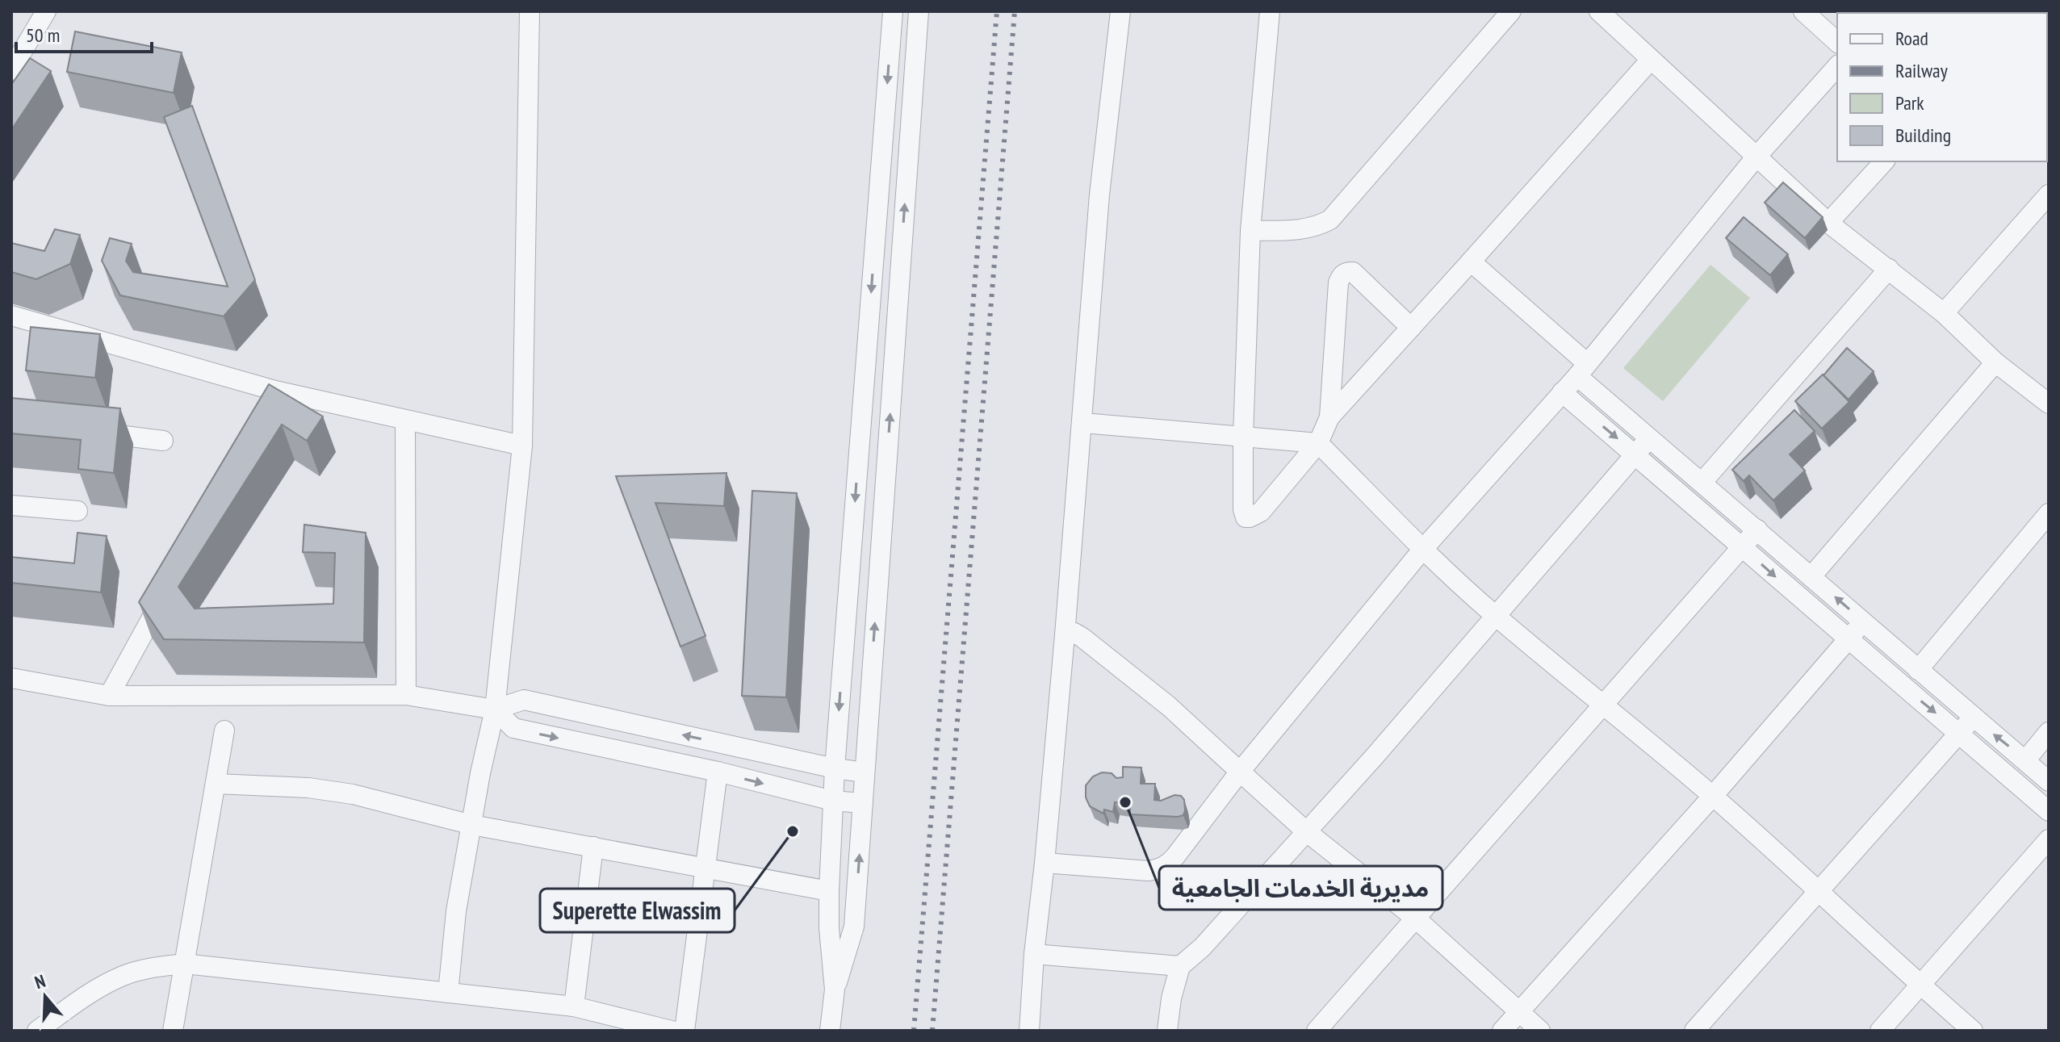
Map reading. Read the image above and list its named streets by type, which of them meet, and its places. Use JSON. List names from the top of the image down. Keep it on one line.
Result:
{"places":["مديرية الخدمات الجامعية","Superette Elwassim"],"legend":["Road","Railway","Park","Building"],"scale_bar":"50 m","north":"top"}
